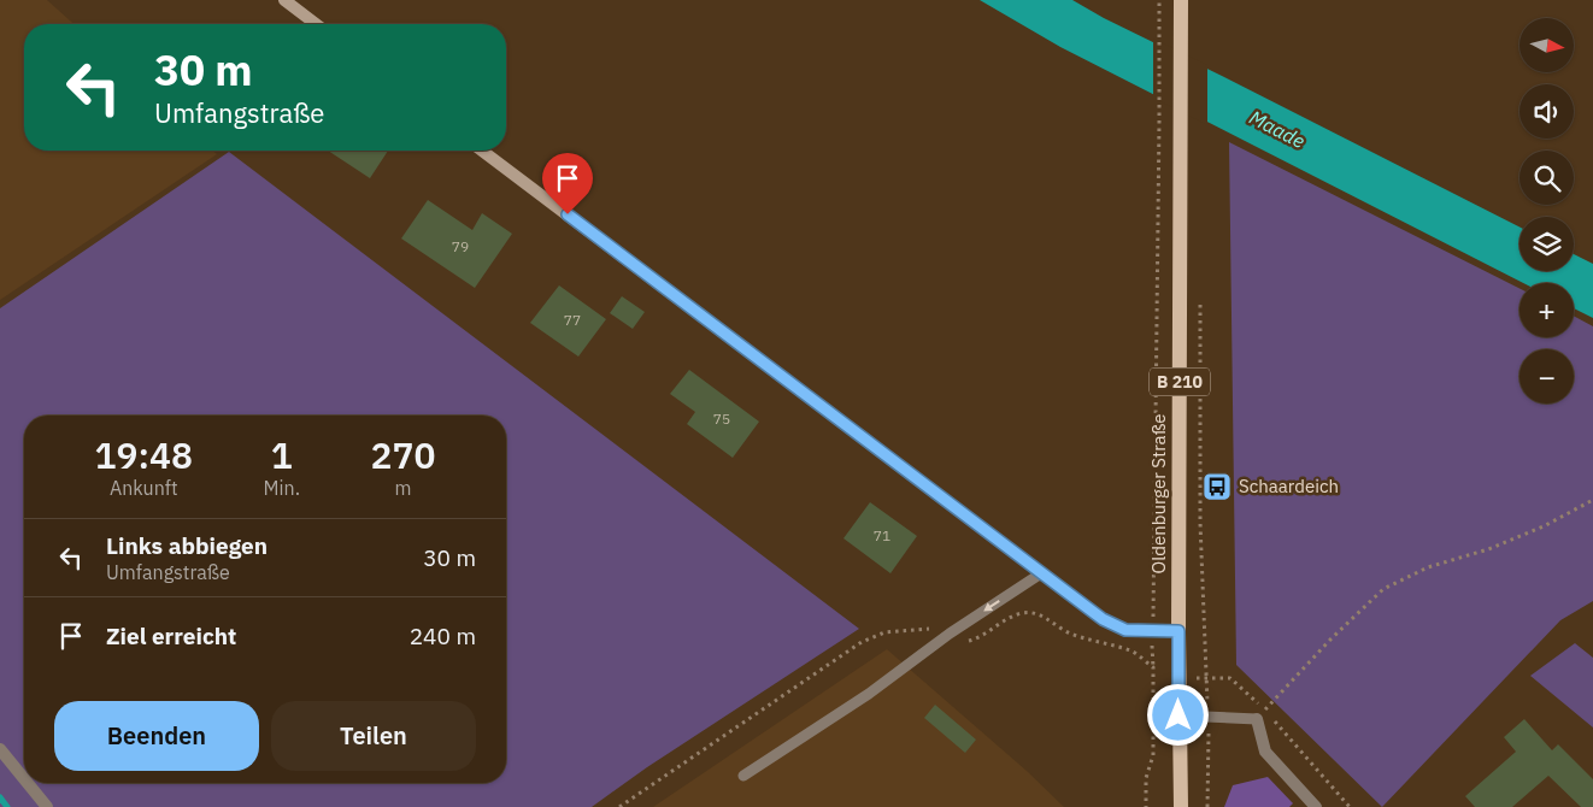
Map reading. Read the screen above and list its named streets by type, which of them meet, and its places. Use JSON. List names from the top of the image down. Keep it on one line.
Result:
{"streets":{"main road":["B 210","Oldenburger Straße"]},"water":["Maade"],"places":{"bus stop":["Schaardeich"]},"house_numbers":["79","77","75","71"],"north":"right","page":{"map_buttons":["+","−"],"turn":["30 m","Umfangstraße"],"eta":["19:48","Ankunft","1","Min.","270","m"],"list":[{"name":"Links abbiegen","note":"Umfangstraße","value":"30 m"},{"name":"Ziel erreicht","value":"240 m"}],"buttons":["Beenden","Teilen"]}}
